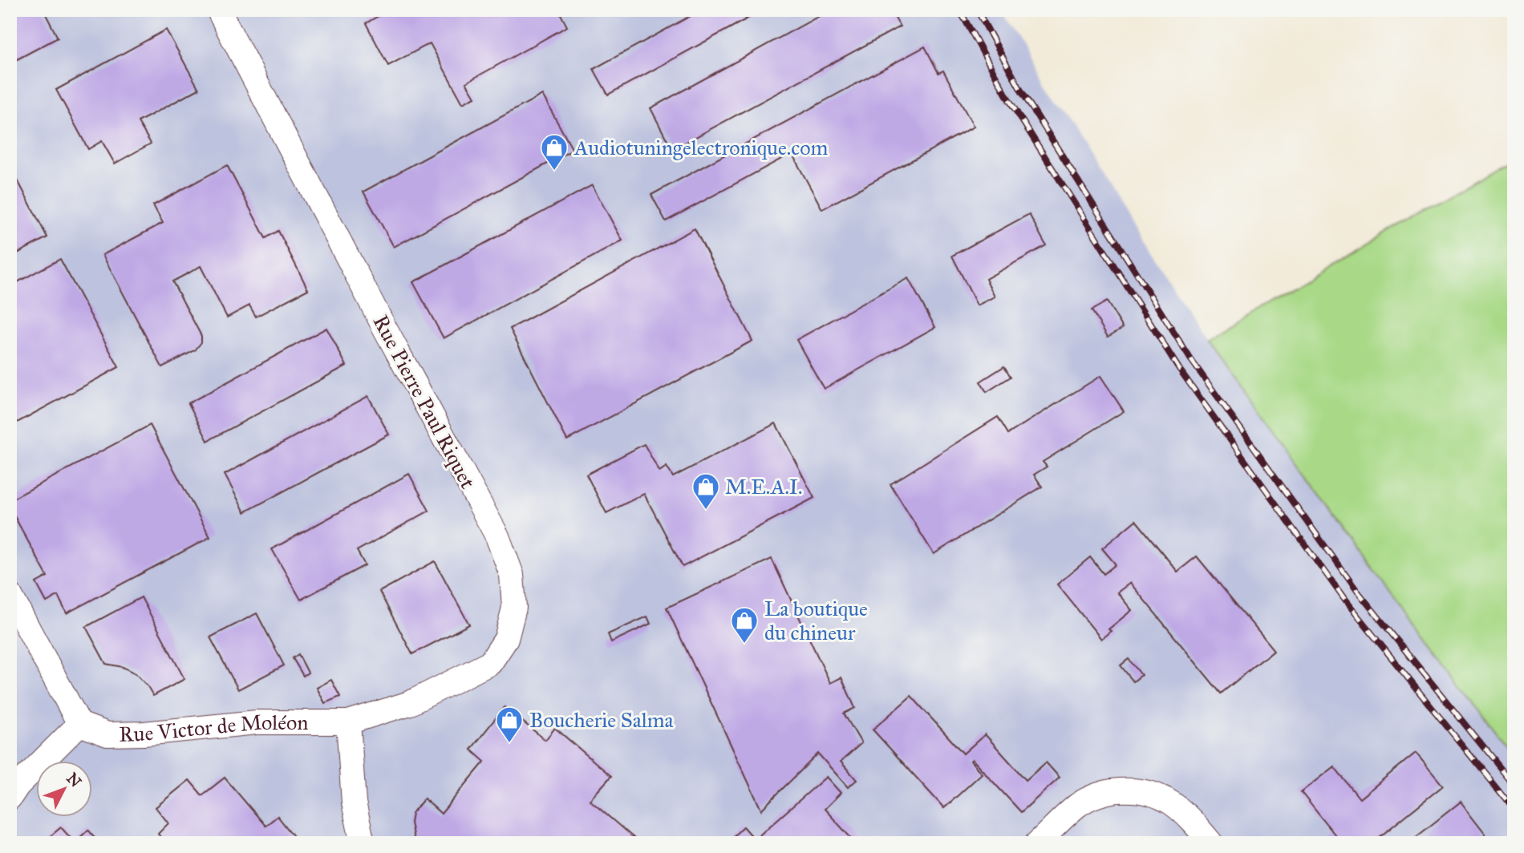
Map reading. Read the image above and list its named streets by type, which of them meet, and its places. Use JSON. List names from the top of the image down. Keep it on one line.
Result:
{"streets":{"street":["Rue Pierre Paul Riquet","Rue Victor de Moléon"]},"crossings":[["Rue Pierre Paul Riquet","Rue Victor de Moléon"]],"places":{"shop":["Audiotuningelectronique.com","M.E.A.I.","La boutique du chineur","Boucherie Salma"]},"north":"top right"}
